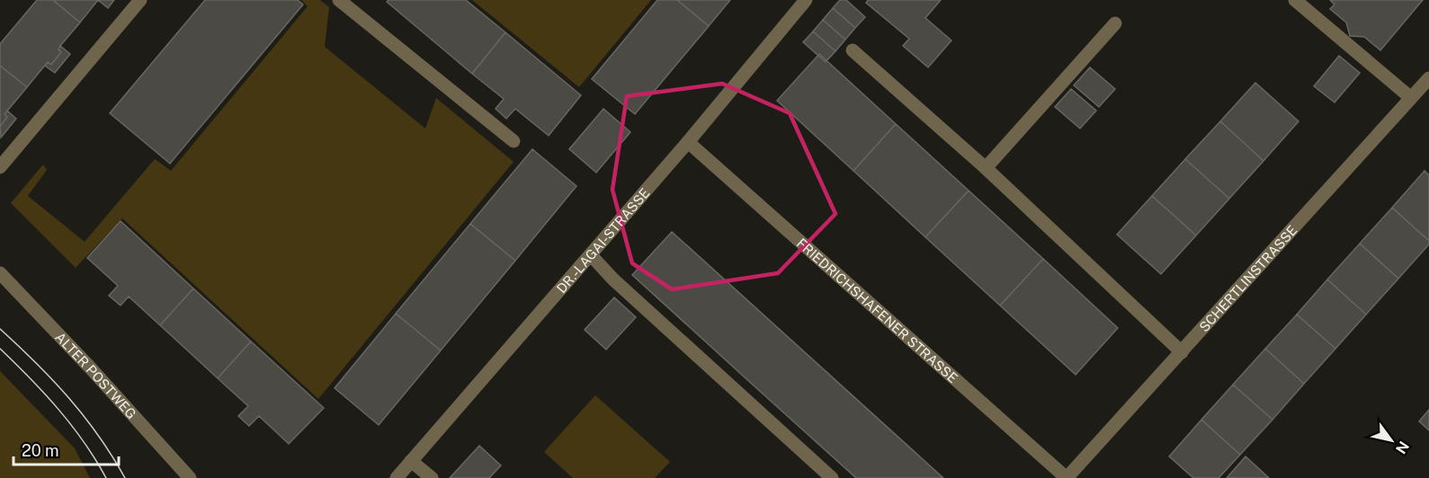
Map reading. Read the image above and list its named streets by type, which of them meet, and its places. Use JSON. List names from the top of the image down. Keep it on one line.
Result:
{"streets":{"street":["DR.-LAGAI-STRASSE","SCHERTLINSTRASSE","FRIEDRICHSHAFENER STRASSE","ALTER POSTWEG"]},"crossings":[["DR.-LAGAI-STRASSE","FRIEDRICHSHAFENER STRASSE"],["SCHERTLINSTRASSE","FRIEDRICHSHAFENER STRASSE"]],"scale_bar":"20 m","north":"bottom right"}
